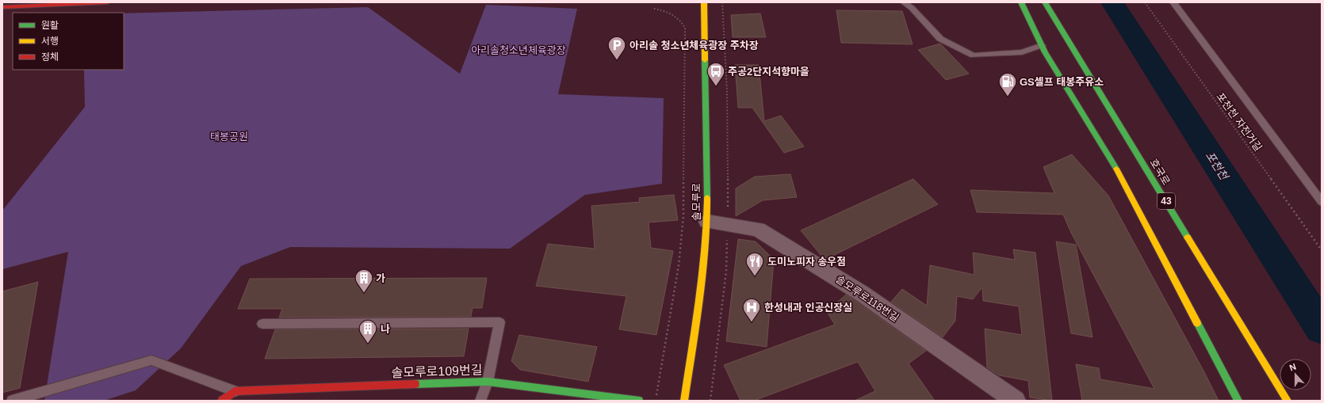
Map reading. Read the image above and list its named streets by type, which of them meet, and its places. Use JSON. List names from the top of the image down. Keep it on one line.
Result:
{"streets":{"main road":["호국로","43","솔모루로","솔모루로109번길"],"street":["솔모루로118번길"],"path":["포천천 자전거길"]},"crossings":[["솔모루로","솔모루로118번길"]],"water":["포천천"],"parks":["아리솔청소년체육광장","태봉공원"],"places":{"parking":["아리솔 청소년체육광장 주차장"],"bus stop":["주공2단지석향마을"],"fuel station":["GS셀프 태봉주유소"],"restaurant":["도미노피자 송우점"],"building":["가","나"],"hospital":["한성내과 인공신장실"]},"legend":["원활","서행","정체"],"north":"top"}
